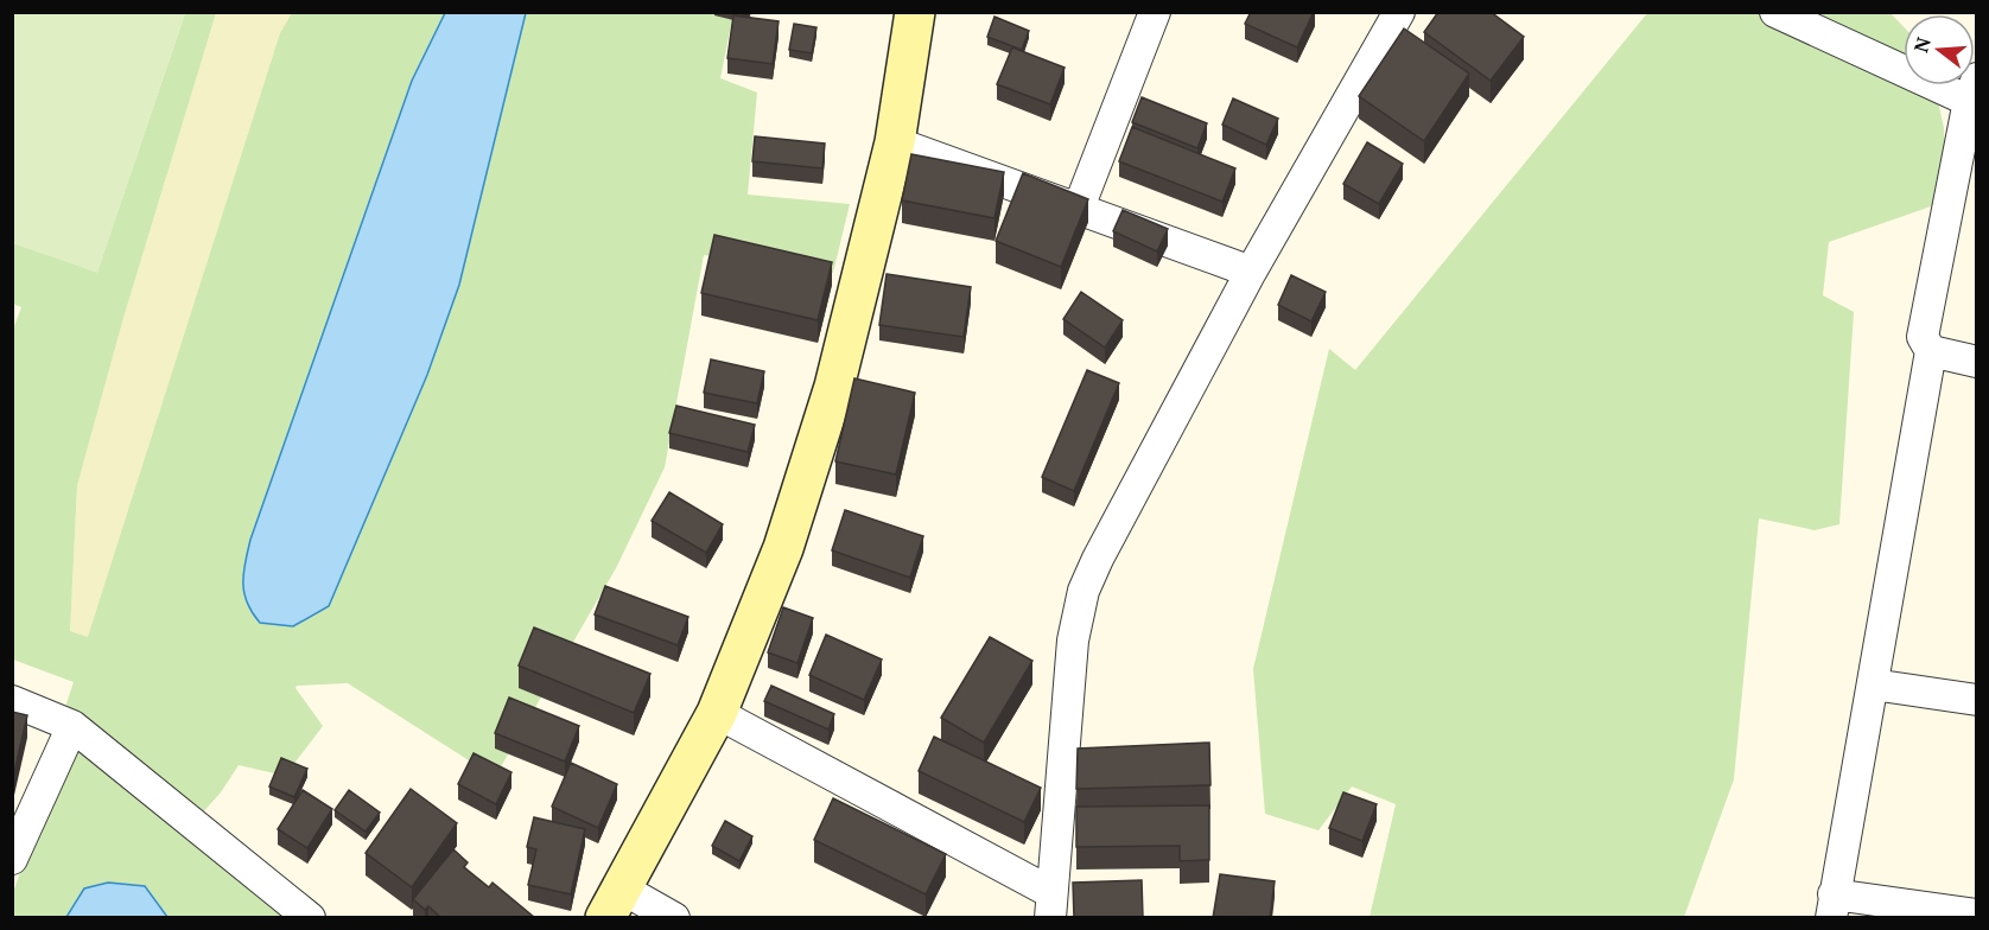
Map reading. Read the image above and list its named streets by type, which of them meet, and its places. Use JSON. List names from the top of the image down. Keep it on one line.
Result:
{"north":"left"}
